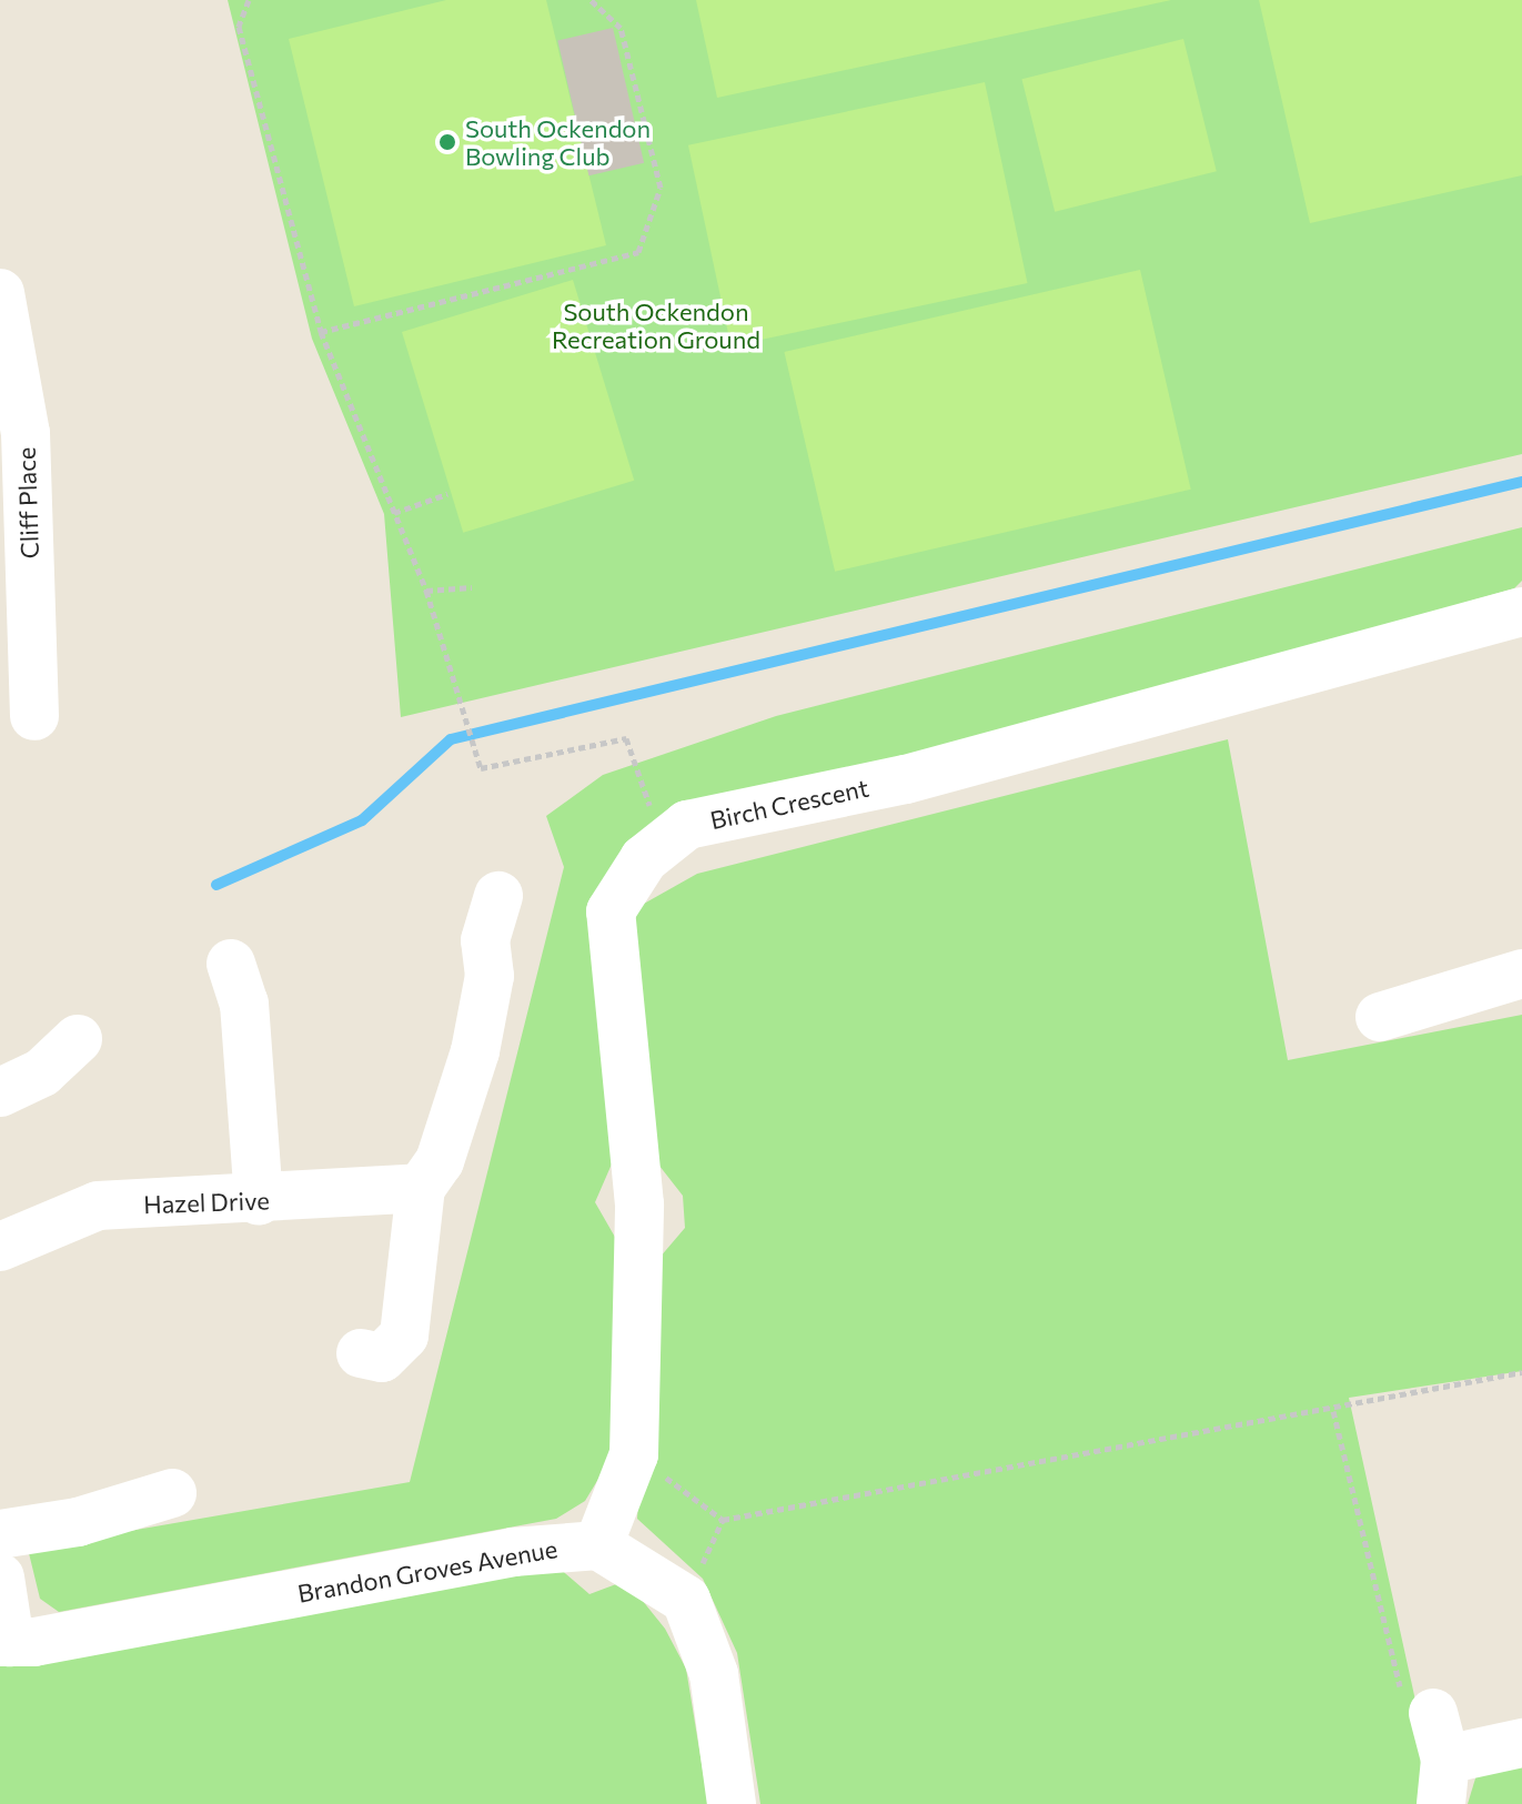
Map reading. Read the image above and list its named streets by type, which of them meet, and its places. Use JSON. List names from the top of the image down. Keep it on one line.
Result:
{"streets":{"street":["Cliff Place","Birch Crescent","Hazel Drive","Brandon Groves Avenue"]},"crossings":[["Birch Crescent","Brandon Groves Avenue"]],"parks":["South Ockendon Recreation Ground"],"places":["South Ockendon Bowling Club"]}
